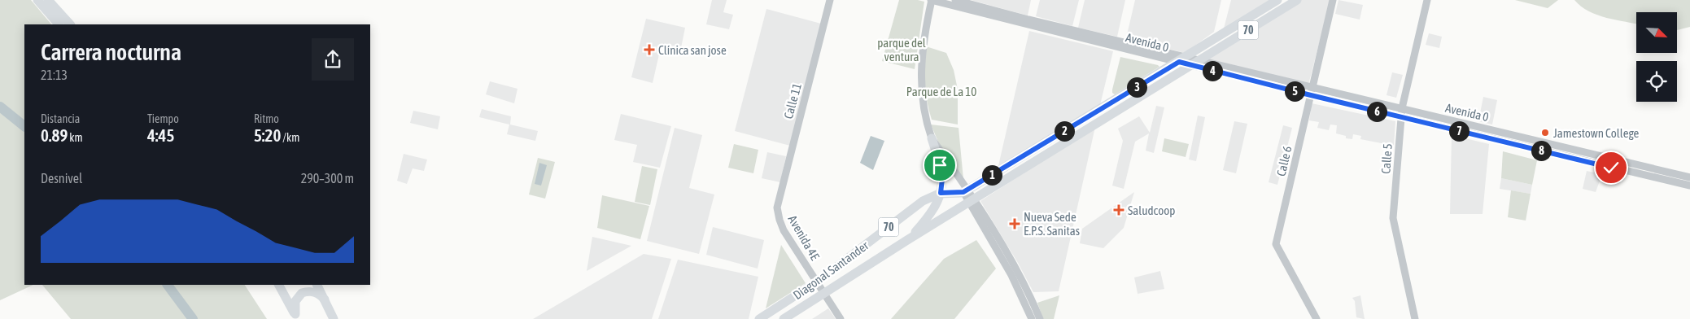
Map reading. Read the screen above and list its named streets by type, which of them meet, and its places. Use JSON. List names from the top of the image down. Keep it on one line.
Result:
{"streets":{"main road":["70","Diagonal Santander"],"street":["Avenida 0","Calle 11","Calle 5","Calle 6","Avenida 4E"]},"crossings":[["Avenida 0","Calle 5"],["Avenida 0","Calle 6"],["Avenida 0","Diagonal Santander"],["Calle 11","Avenida 4E"],["Avenida 4E","Diagonal Santander"]],"parks":["parque del ventura","Parque de La 10"],"places":{"health":["Clínica san jose","Saludcoop","Nueva Sede E.P.S. Sanitas"],"other":["Jamestown College"]},"north":"bottom right","page":{"heading":["Carrera nocturna","21:13"],"pins":["4","3","5","6","2","7","8","1"],"stats":[["Distancia","0.89 km"],["Tiempo","4:45"],["Ritmo","5:20 /km"]],"chart":["Desnivel","290–300 m"]}}
